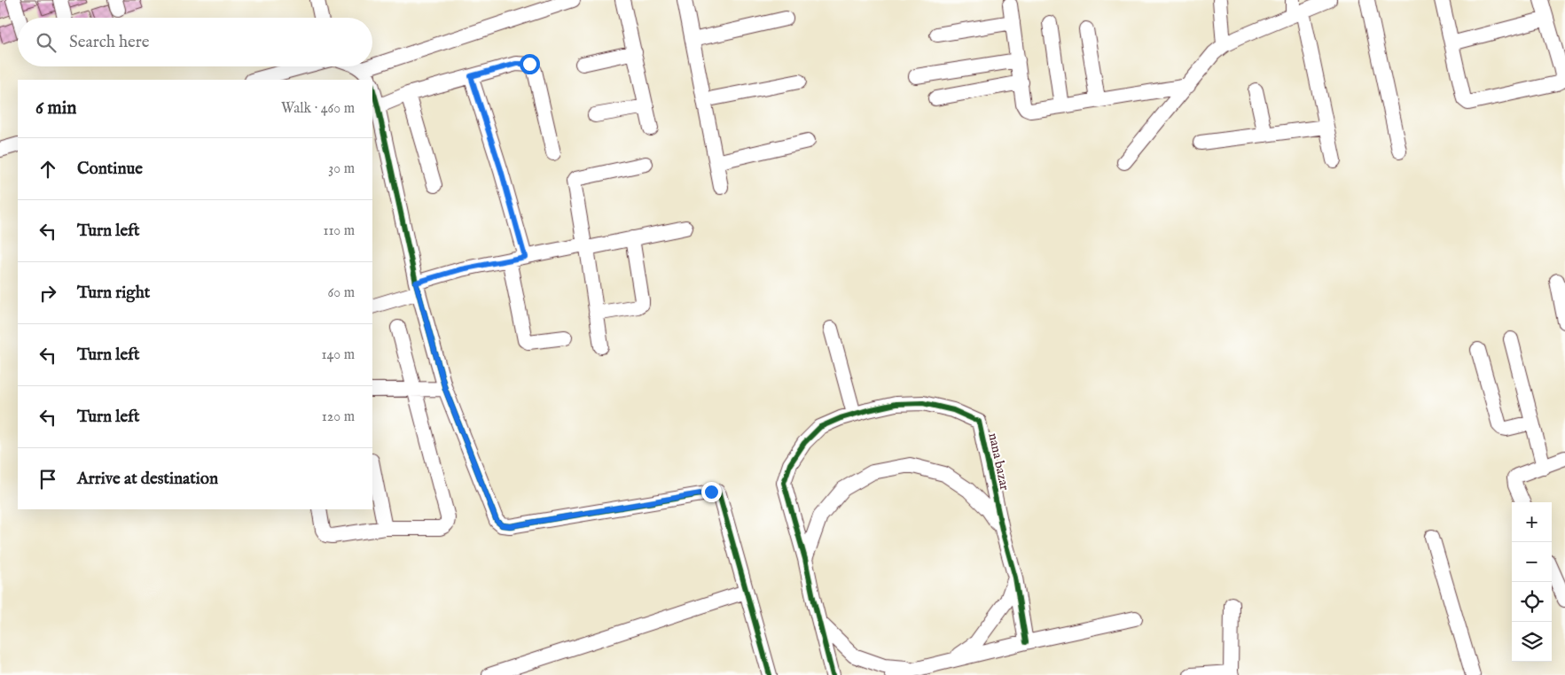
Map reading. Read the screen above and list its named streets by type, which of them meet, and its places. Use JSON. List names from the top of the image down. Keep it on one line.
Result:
{"streets":{"street":["nana bazar"]},"page":{"search":"Search here","heading":["6 min","Walk · 460 m"],"list":[["Continue","30 m"],["Turn left","110 m"],["Turn right","60 m"],["Turn left","140 m"],["Turn left","120 m"],"Arrive at destination"],"map_buttons":["+","−"]}}
